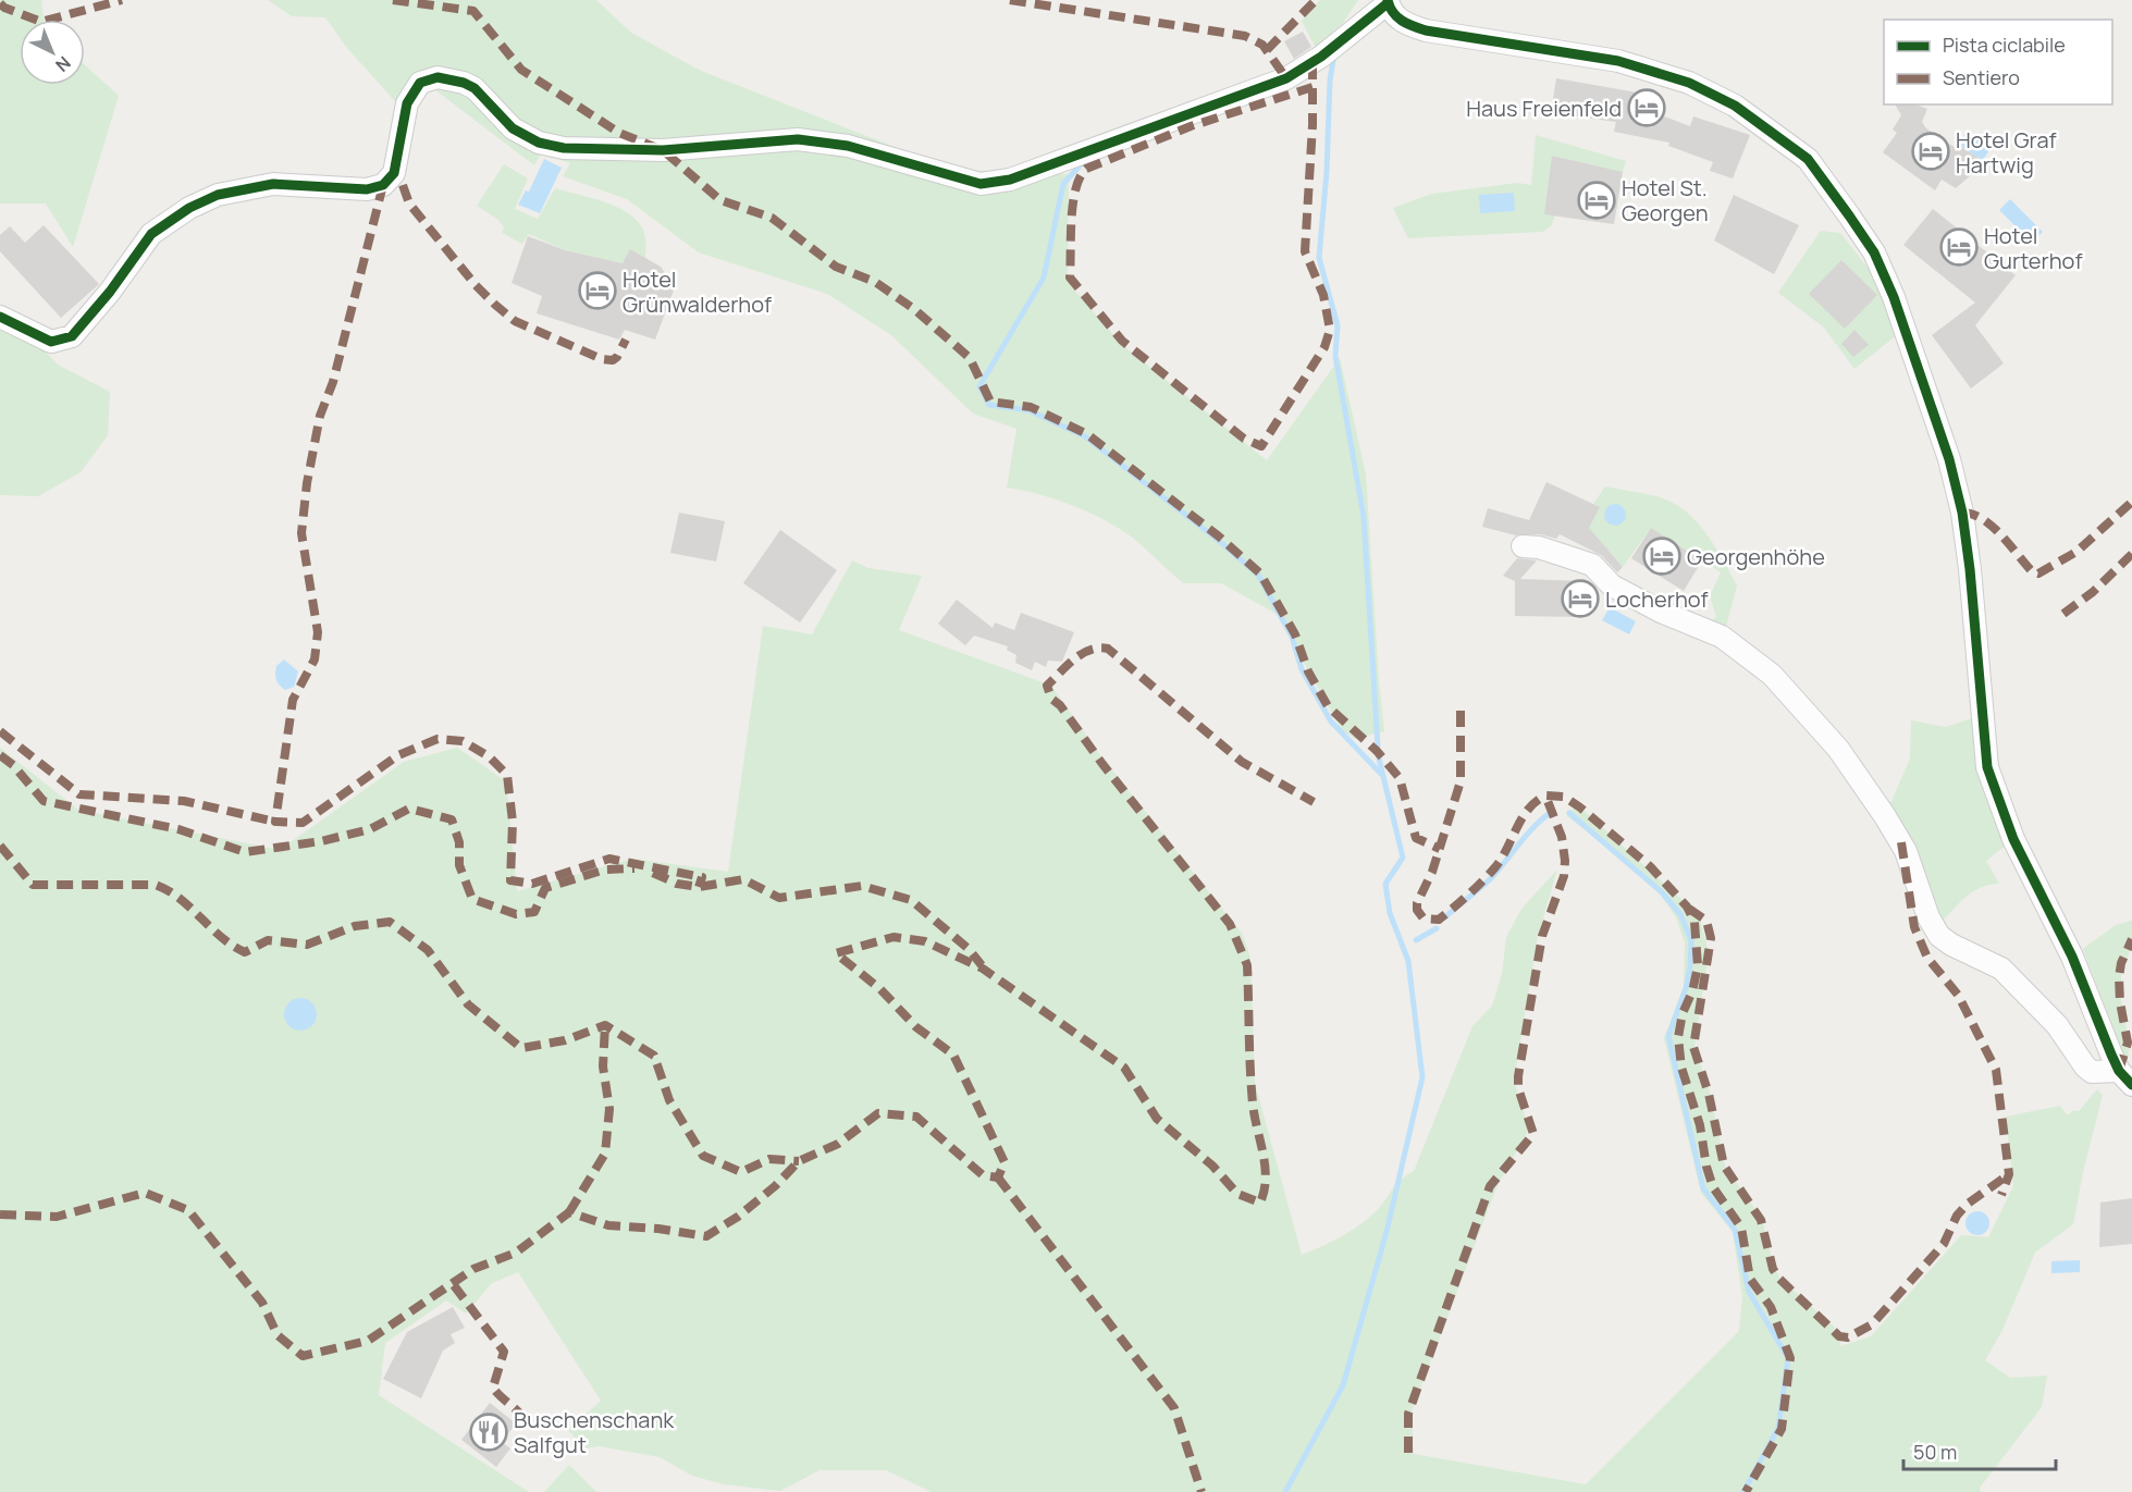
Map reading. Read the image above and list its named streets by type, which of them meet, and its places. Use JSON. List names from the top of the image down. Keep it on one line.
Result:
{"places":{"hotel":["Haus Freienfeld","Hotel Graf Hartwig","Hotel St. Georgen","Hotel Gurterhof","Hotel Grünwalderhof","Georgenhöhe","Locherhof"],"restaurant":["Buschenschank Salfgut"]},"legend":["Pista ciclabile","Sentiero"],"scale_bar":"50 m","north":"bottom right"}
